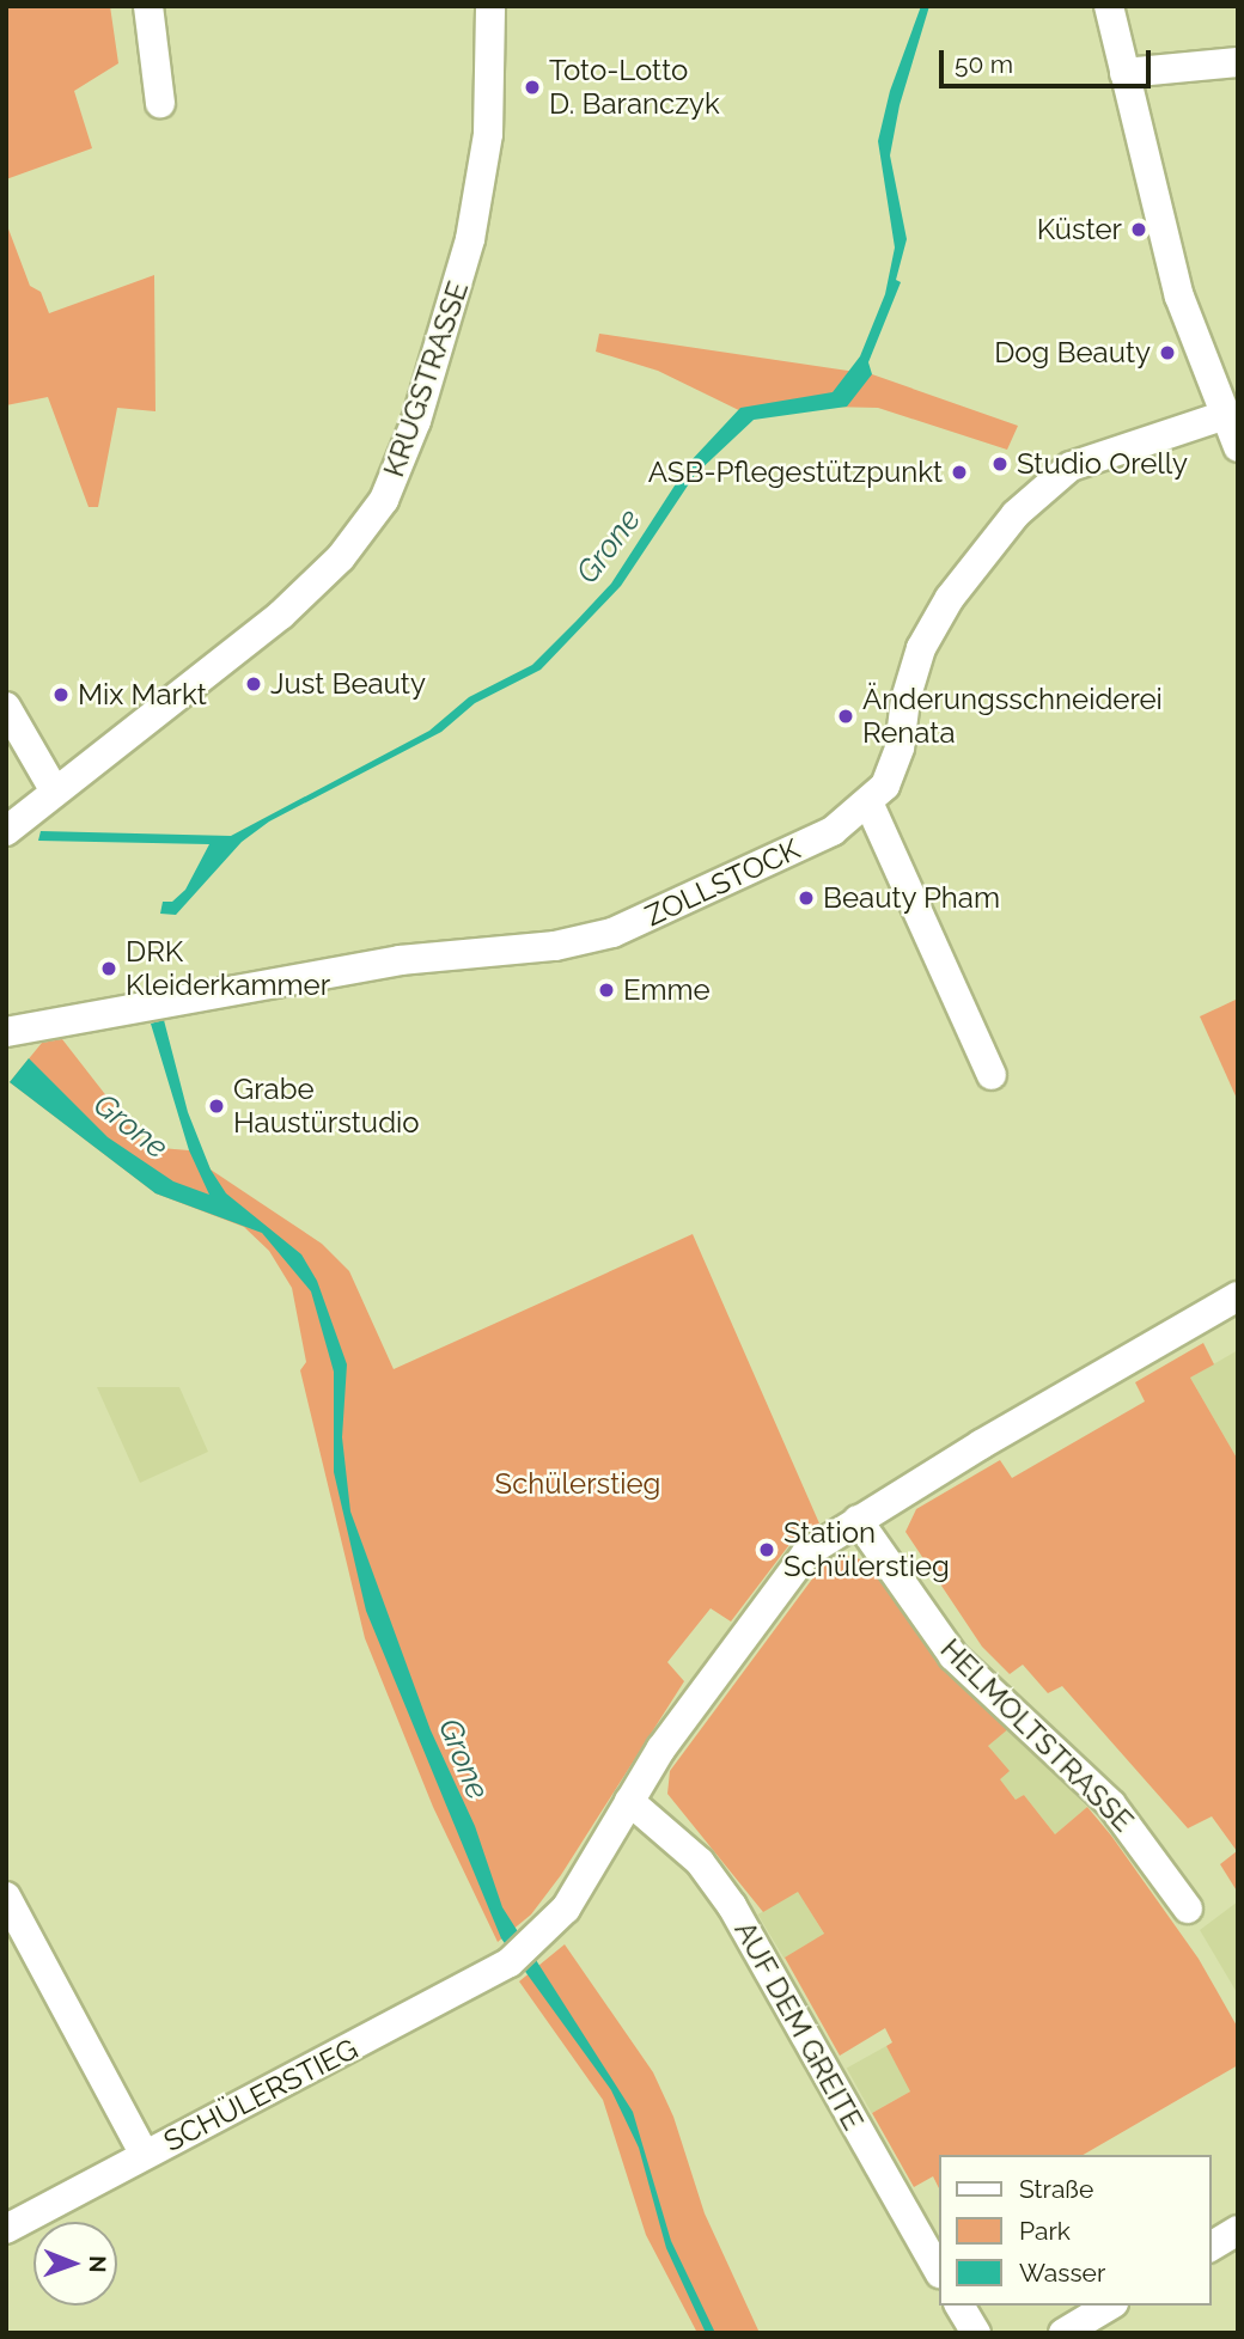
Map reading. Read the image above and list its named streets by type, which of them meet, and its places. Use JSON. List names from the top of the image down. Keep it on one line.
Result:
{"streets":{"street":["KRUGSTRASSE","ZOLLSTOCK","HELMOLTSTRASSE","AUF DEM GREITE","SCHÜLERSTIEG"]},"crossings":[["HELMOLTSTRASSE","SCHÜLERSTIEG"],["AUF DEM GREITE","SCHÜLERSTIEG"]],"water":["Grone"],"parks":["Schülerstieg"],"places":["Toto-Lotto D. Baranczyk","Küster","Dog Beauty","Studio Orelly","ASB-Pflegestützpunkt","Just Beauty","Mix Markt","Änderungsschneiderei Renata","Beauty Pham","DRK Kleiderkammer","Emme","Grabe Haustürstudio","Station Schülerstieg"],"legend":["Straße","Park","Wasser"],"scale_bar":"50 m","north":"right"}
